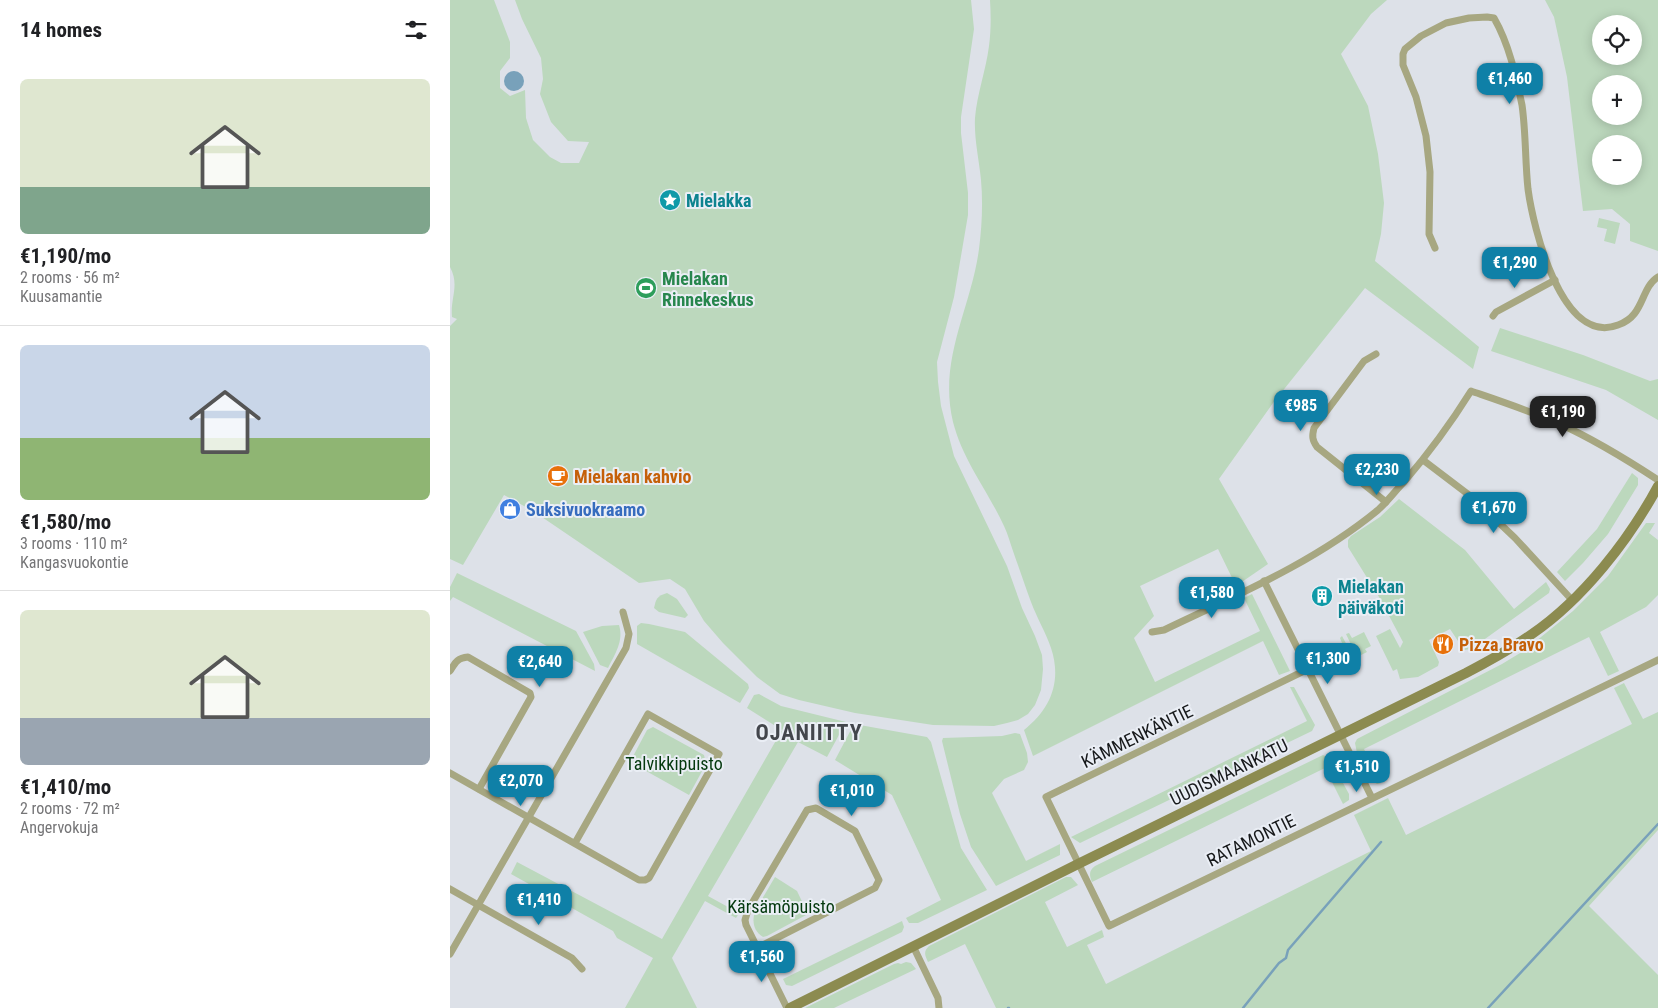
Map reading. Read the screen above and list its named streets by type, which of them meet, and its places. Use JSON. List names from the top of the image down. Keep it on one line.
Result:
{"streets":{"street":["KÄMMENKÄNTIE","UUDISMAANKATU","RATAMONTIE"]},"crossings":[["KÄMMENKÄNTIE","UUDISMAANKATU"],["KÄMMENKÄNTIE","RATAMONTIE"],["UUDISMAANKATU","RATAMONTIE"]],"districts":["OJANIITTY"],"parks":["Talvikkipuisto","Kärsämöpuisto"],"places":{"place":["Mielakka"],"sports":["Mielakan Rinnekeskus"],"cafe":["Mielakan kahvio"],"shop":["Suksivuokraamo"],"building":["Mielakan päiväkoti"],"restaurant":["Pizza Bravo"]},"page":{"heading":"14 homes","map_buttons":["+","−"],"list":[{"name":"€1,190/mo","note":"2 rooms · 56 m² · Kuusamantie"},{"name":"€1,580/mo","note":"3 rooms · 110 m² · Kangasvuokontie"},{"name":"€1,410/mo","note":"2 rooms · 72 m² · Angervokuja"}],"price":["€1,460","€1,290","€985","€1,190","€2,230","€1,670","€1,580","€1,300","€2,640","€1,510","€2,070","€1,010","€1,410","€1,560"]}}
